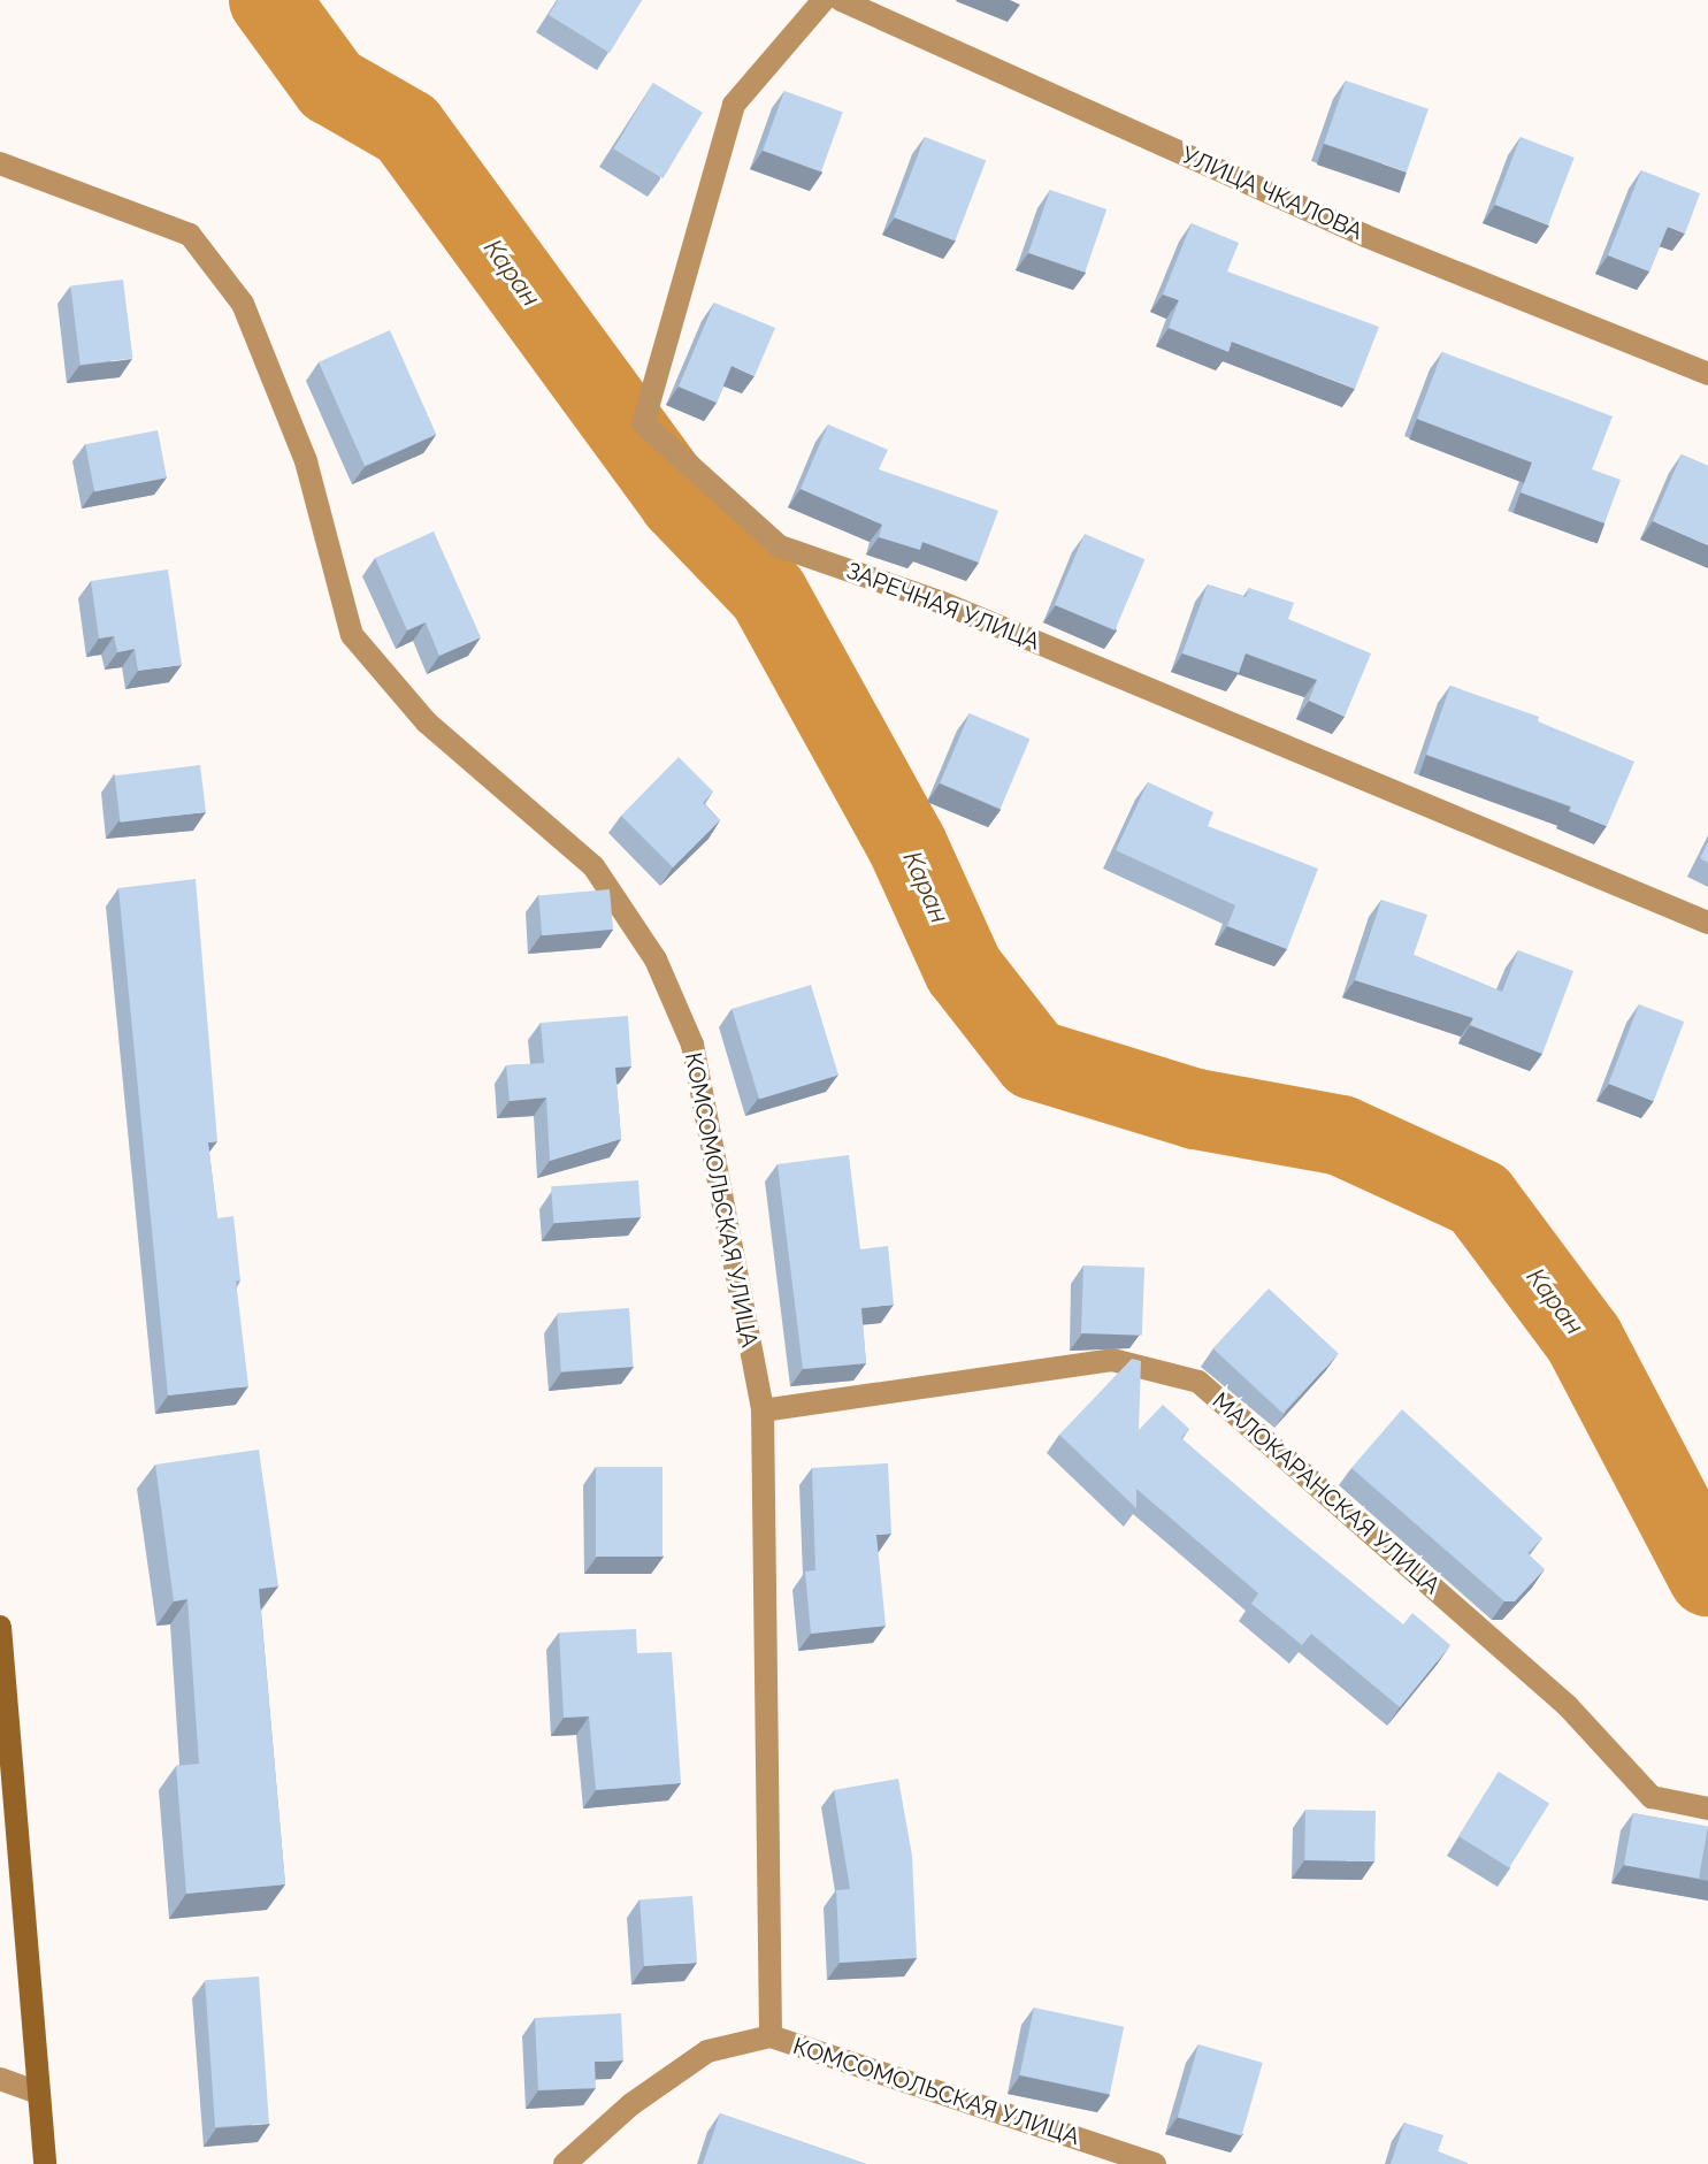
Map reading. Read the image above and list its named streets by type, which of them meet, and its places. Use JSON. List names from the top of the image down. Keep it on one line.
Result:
{"streets":{"street":["УЛИЦА ЧКАЛОВА","ЗАРЕЧНАЯ УЛИЦА","КОМСОМОЛЬСКАЯ УЛИЦА","МАЛОКАРАНСКАЯ УЛИЦА"]},"crossings":[["КОМСОМОЛЬСКАЯ УЛИЦА","МАЛОКАРАНСКАЯ УЛИЦА"]],"water":["Каран"]}
